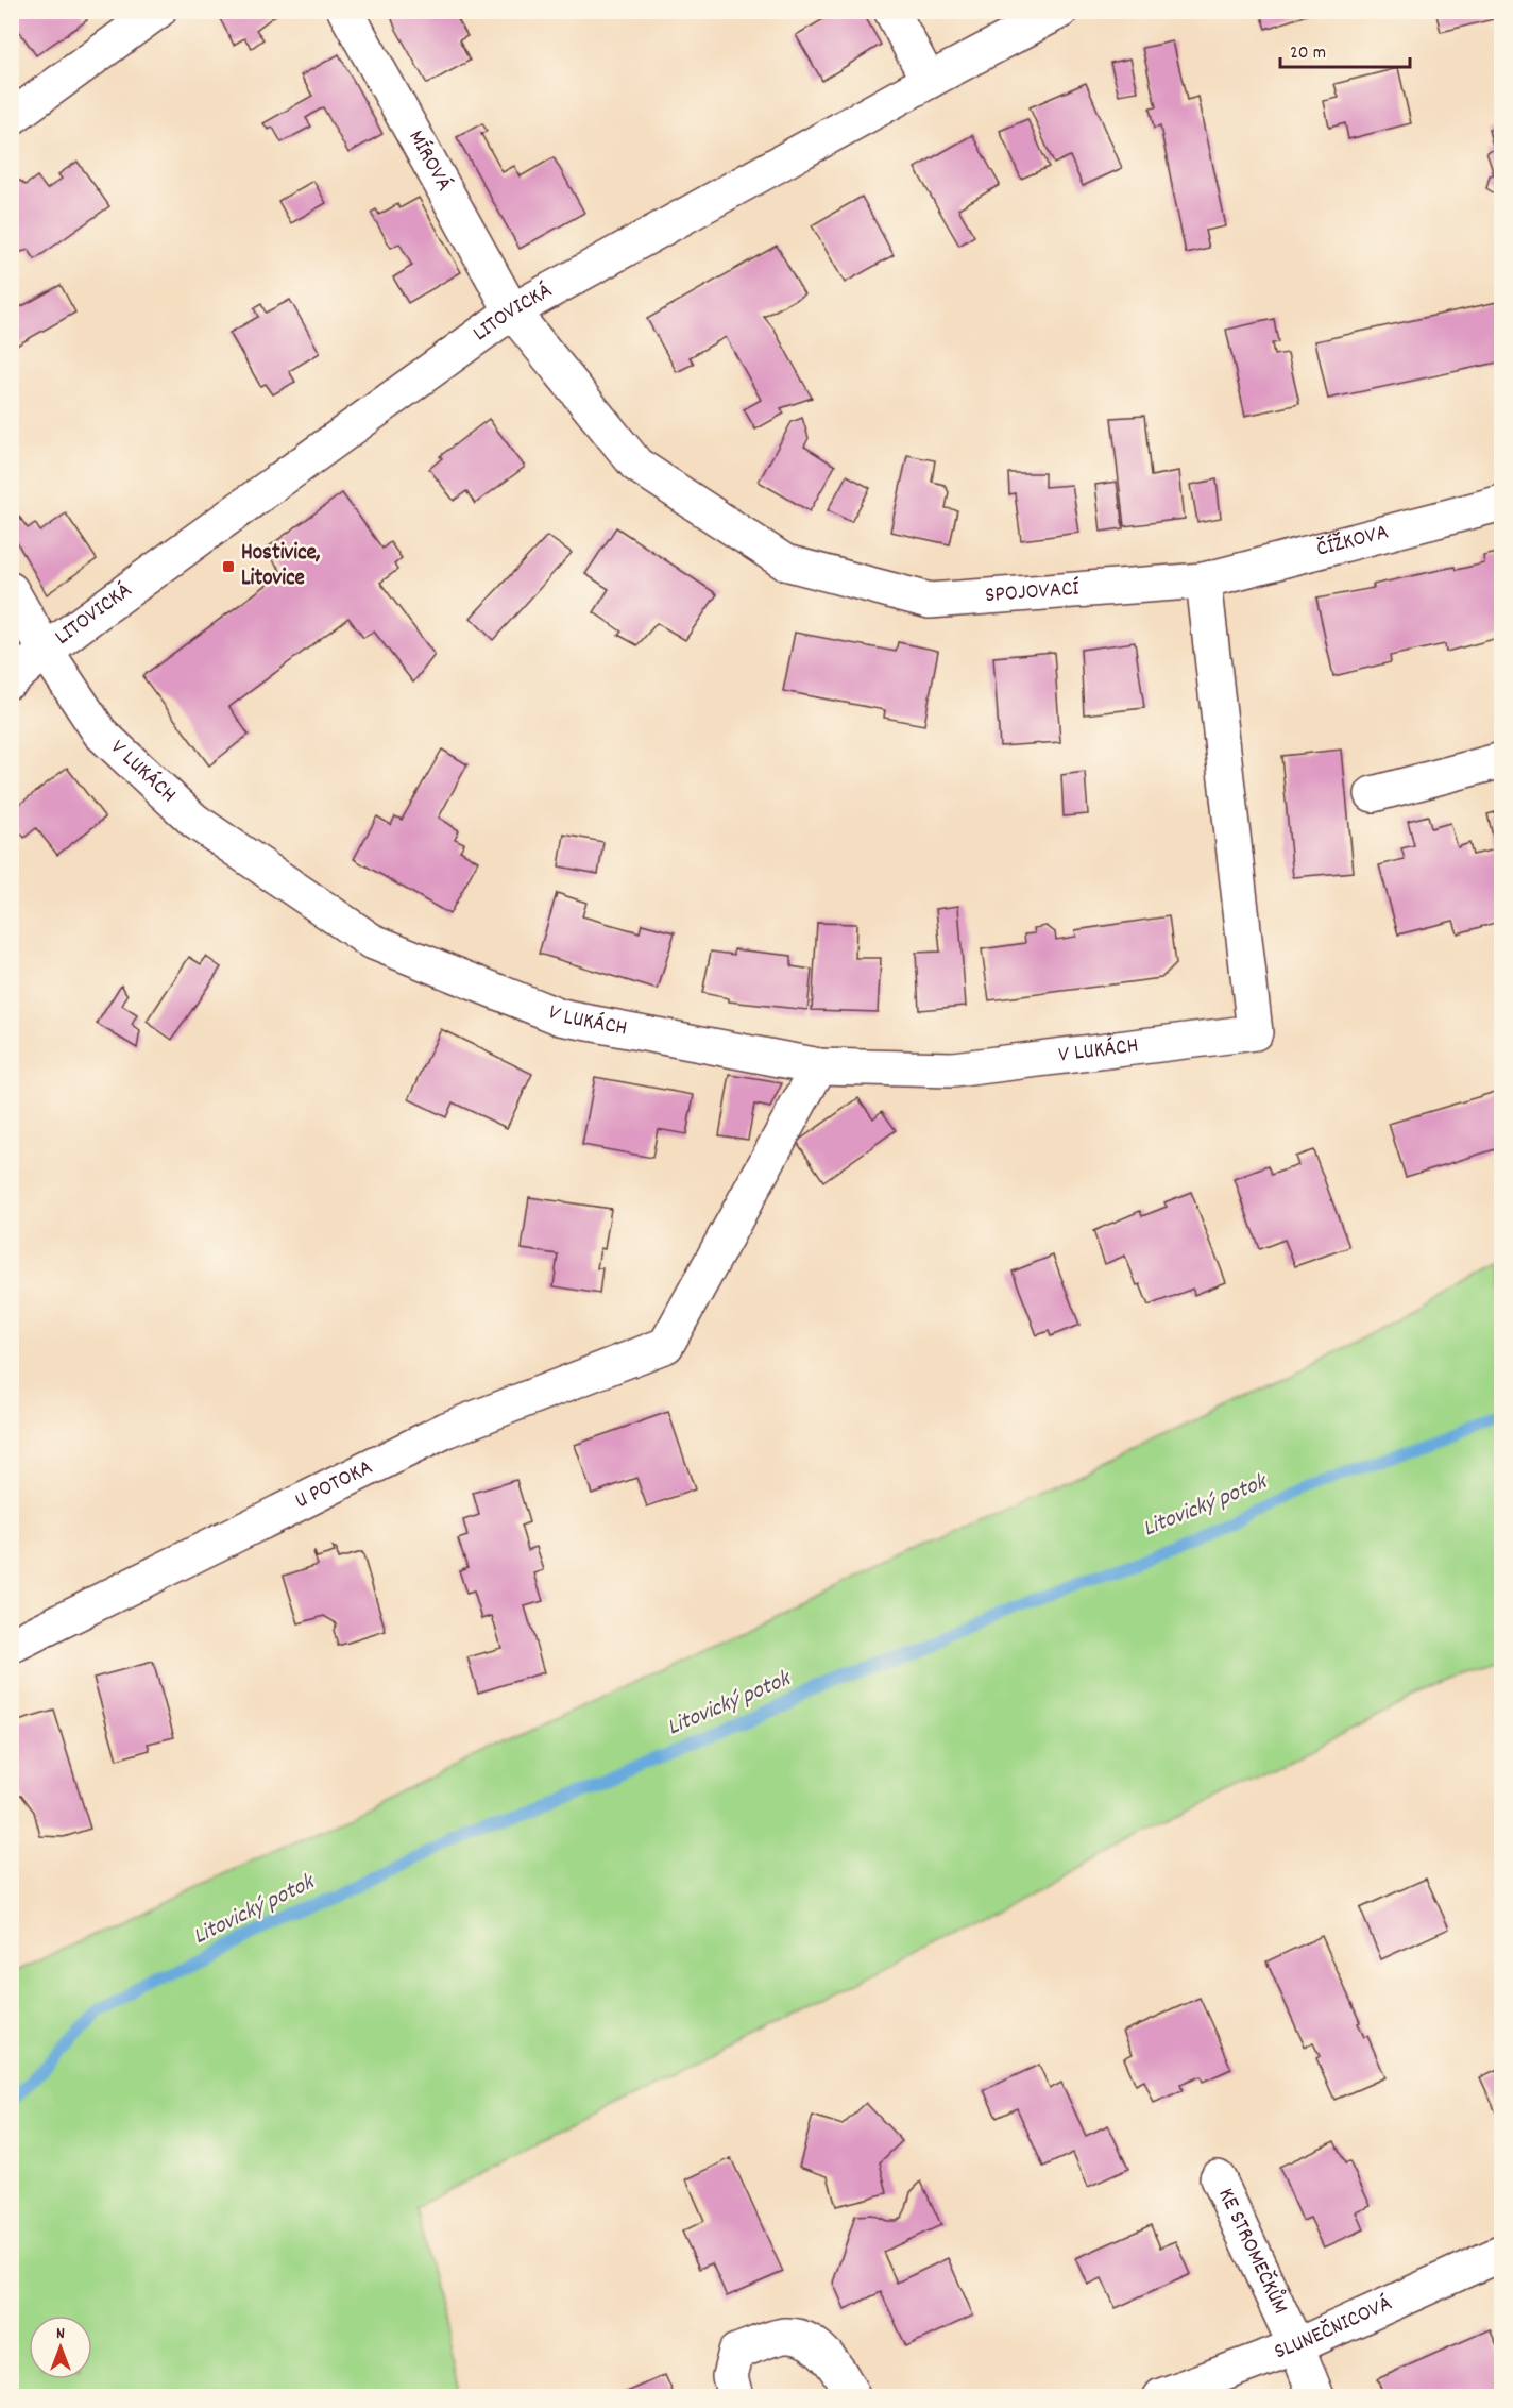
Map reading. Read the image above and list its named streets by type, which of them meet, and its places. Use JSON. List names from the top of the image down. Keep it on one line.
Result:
{"streets":{"street":["MÍROVÁ","LITOVICKÁ","ČÍŽKOVA","SPOJOVACÍ","V LUKÁCH","U POTOKA","KE STROMEČKŮM","SLUNEČNICOVÁ"]},"crossings":[["MÍROVÁ","LITOVICKÁ"],["MÍROVÁ","SPOJOVACÍ"],["LITOVICKÁ","SPOJOVACÍ"],["LITOVICKÁ","V LUKÁCH"],["ČÍŽKOVA","SPOJOVACÍ"],["ČÍŽKOVA","V LUKÁCH"],["SPOJOVACÍ","V LUKÁCH"],["V LUKÁCH","U POTOKA"],["KE STROMEČKŮM","SLUNEČNICOVÁ"]],"water":["Litovický potok"],"places":{"transit":["Hostivice, Litovice"]},"scale_bar":"20 m","north":"top"}
